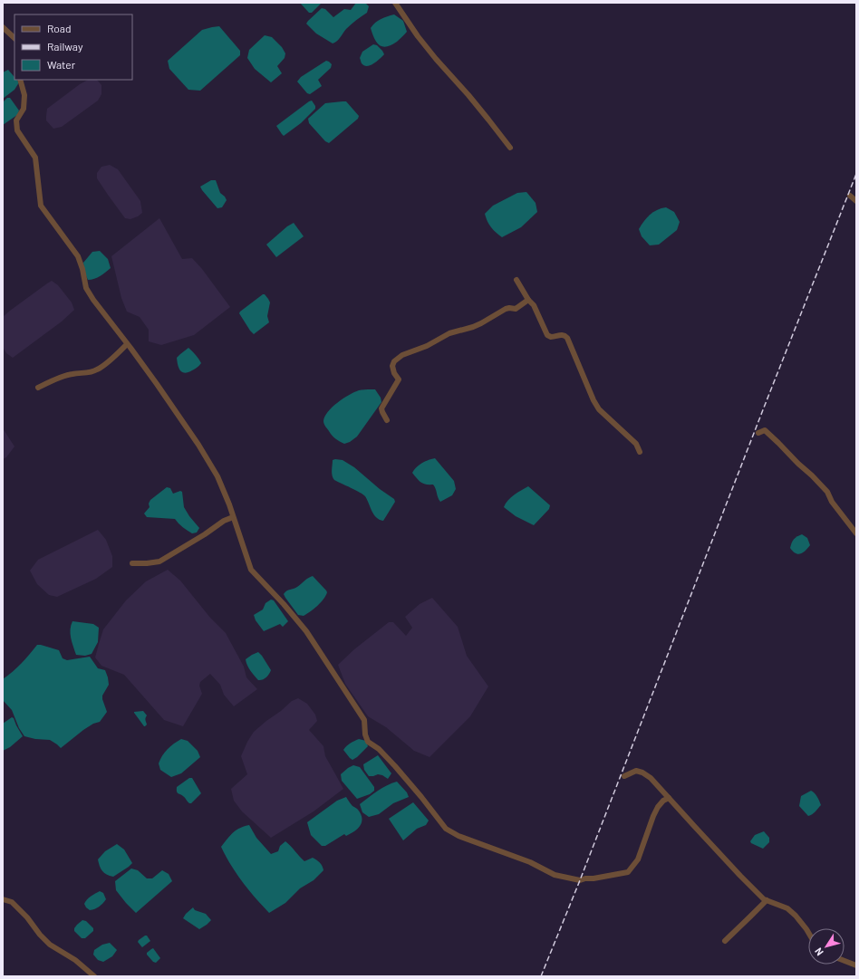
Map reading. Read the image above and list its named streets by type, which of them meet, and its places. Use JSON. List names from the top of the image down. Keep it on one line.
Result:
{"legend":["Road","Railway","Water"],"north":"bottom left"}
